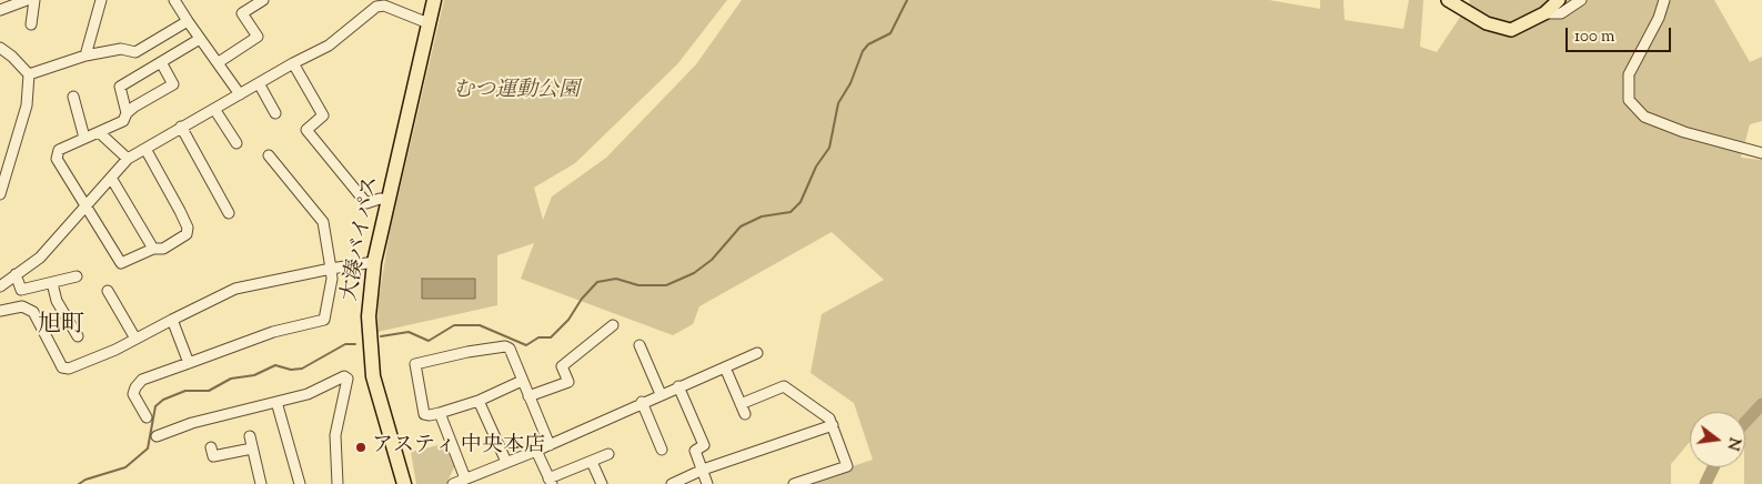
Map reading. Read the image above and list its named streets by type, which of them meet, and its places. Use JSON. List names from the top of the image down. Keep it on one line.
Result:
{"streets":{"highway":["大湊バイパス"]},"districts":["旭町"],"parks":["むつ運動公園"],"places":["アスティ 中央本店"],"scale_bar":"100 m","north":"right"}
